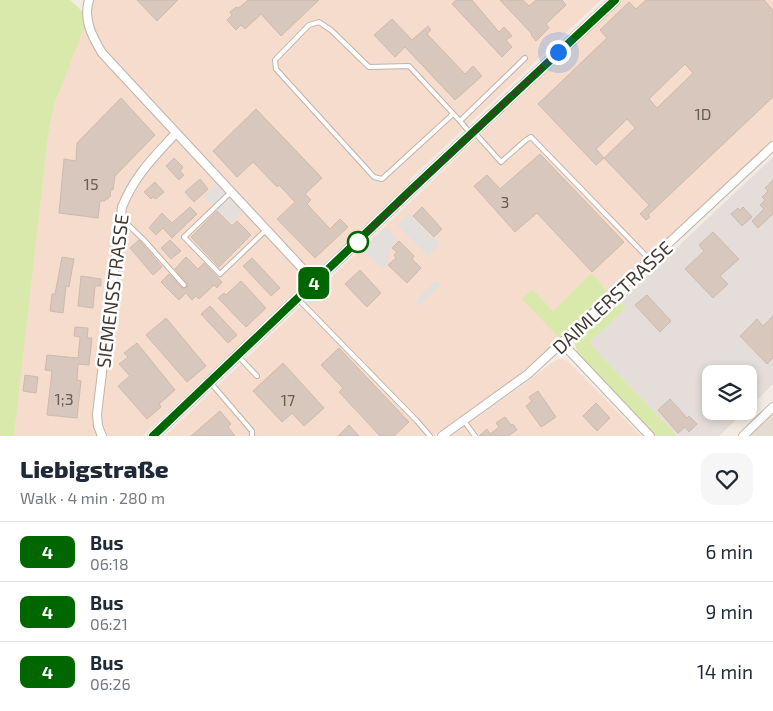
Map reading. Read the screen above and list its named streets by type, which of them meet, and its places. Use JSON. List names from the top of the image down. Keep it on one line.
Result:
{"streets":{"street":["SIEMENSSTRASSE","DAIMLERSTRASSE"]},"lines":["bus line 4"],"house_numbers":["1D","15","3","1;3","17"],"page":{"on_map":"4","heading":["Liebigstraße","Walk · 4 min · 280 m"],"list":[{"mark":"4","name":"Bus","note":"06:18","value":"6 min"},{"mark":"4","name":"Bus","note":"06:21","value":"9 min"},{"mark":"4","name":"Bus","note":"06:26","value":"14 min"}]}}
